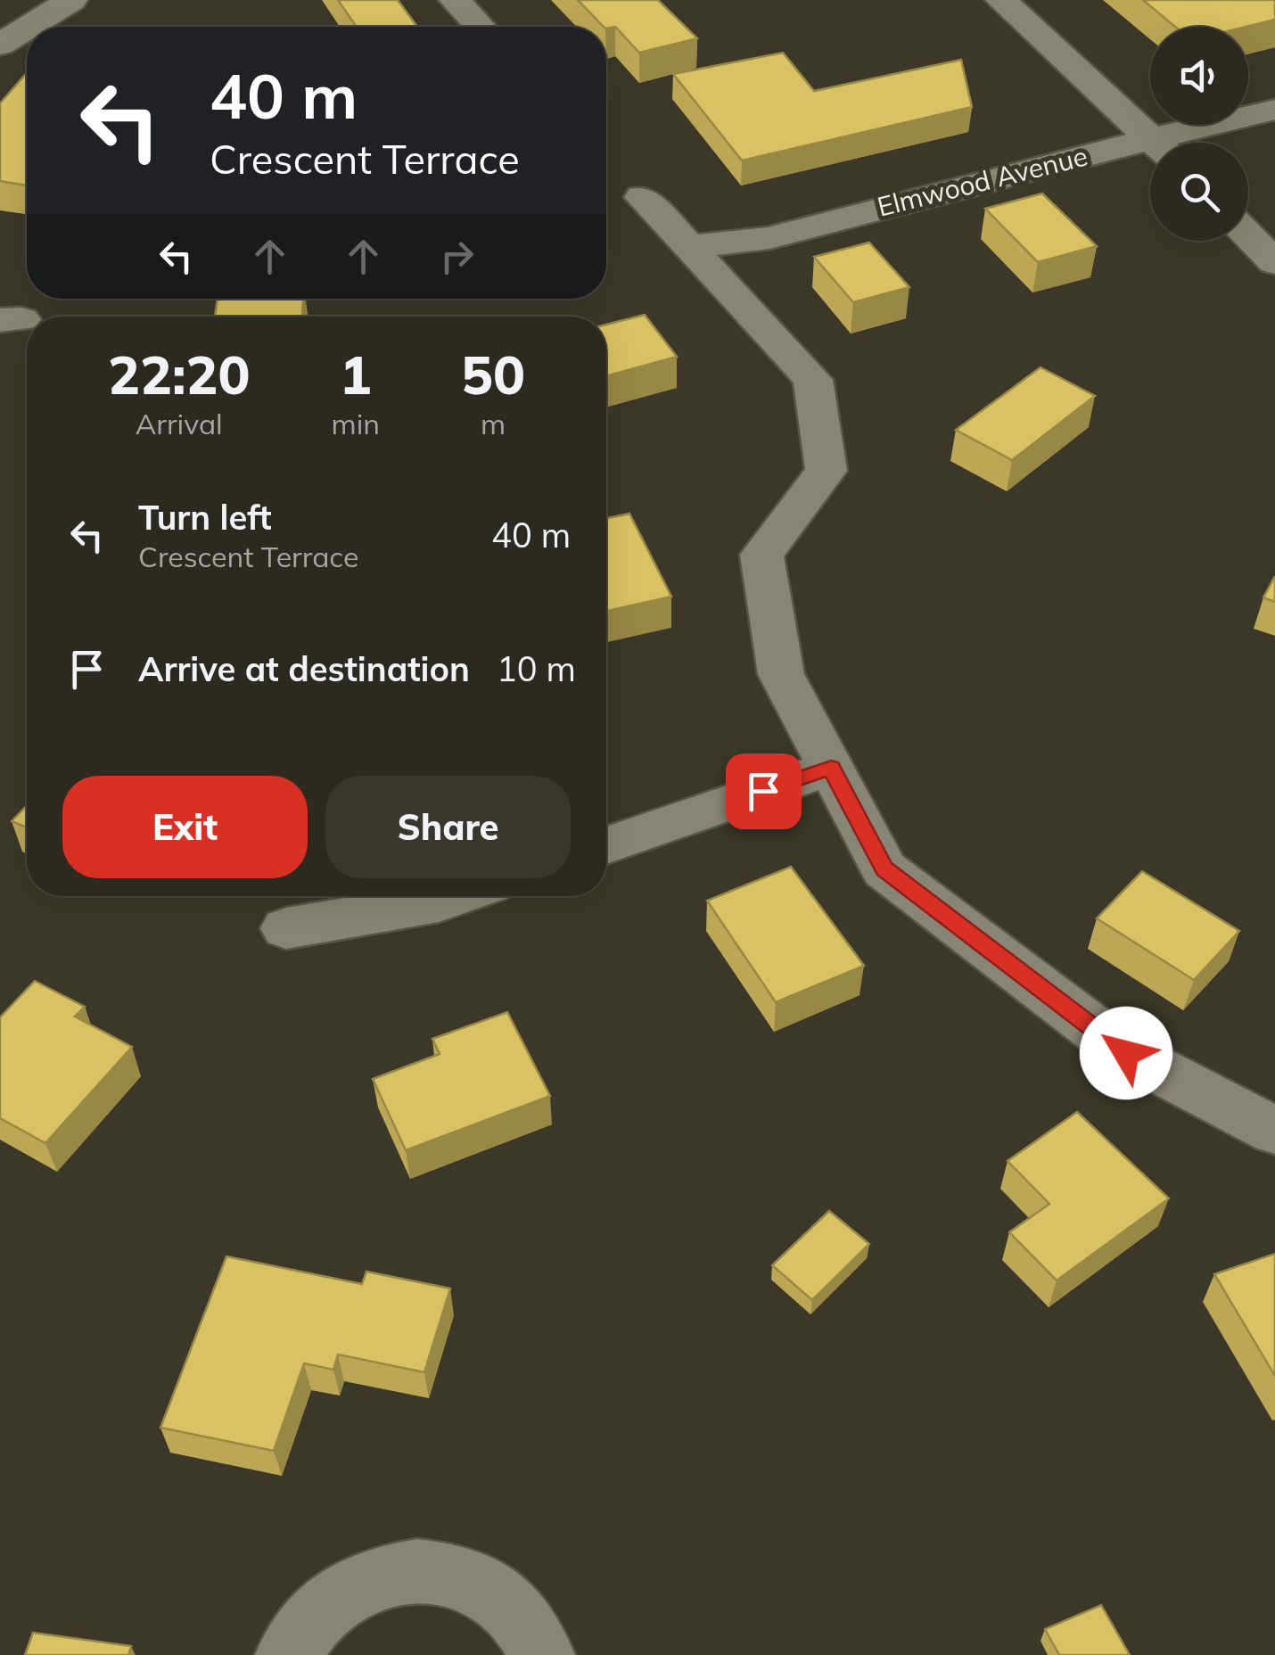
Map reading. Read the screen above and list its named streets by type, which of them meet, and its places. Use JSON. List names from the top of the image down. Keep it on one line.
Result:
{"streets":{"street":["Elmwood Avenue"]},"page":{"turn":["40 m","Crescent Terrace"],"eta":["22:20","Arrival","1","min","50","m"],"list":[{"name":"Turn left","note":"Crescent Terrace","value":"40 m"},{"name":"Arrive at destination","value":"10 m"}],"buttons":["Exit","Share"]}}
